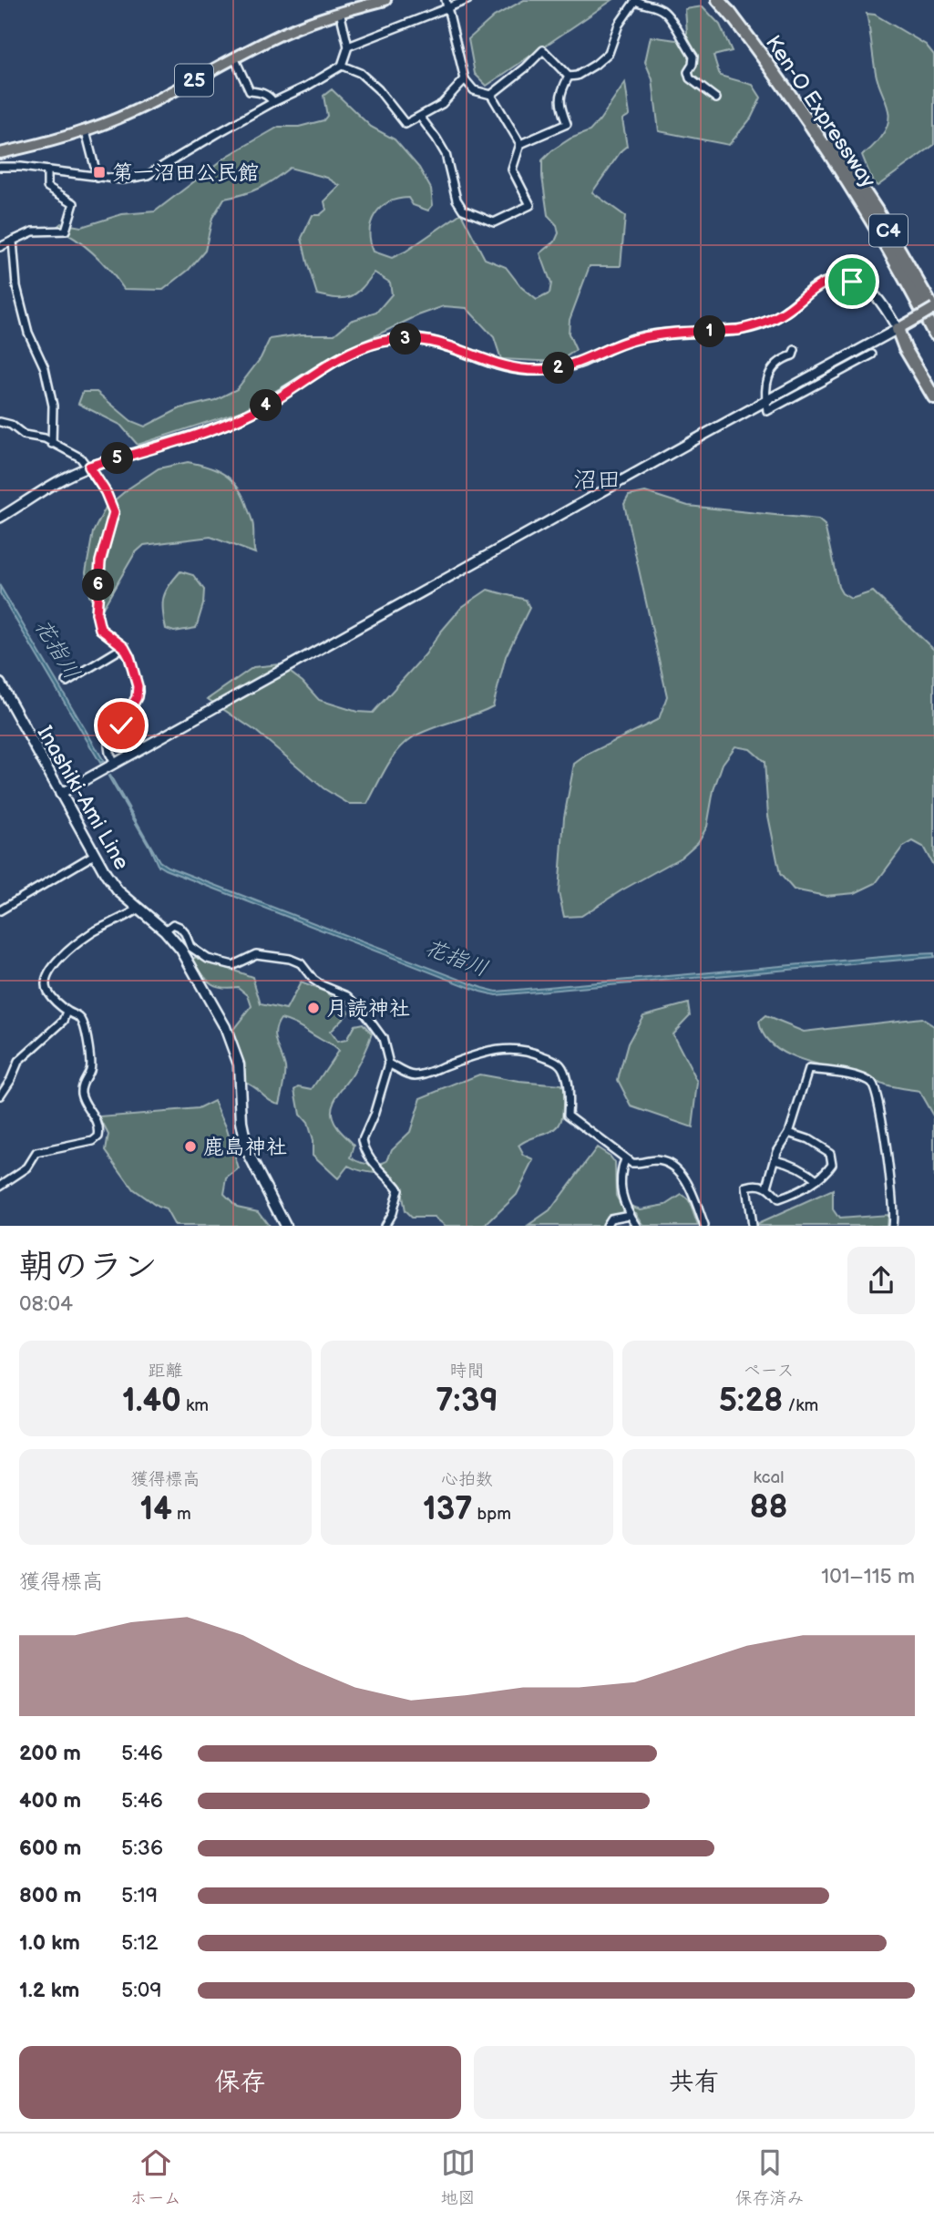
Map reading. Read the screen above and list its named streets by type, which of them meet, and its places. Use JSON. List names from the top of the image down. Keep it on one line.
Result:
{"streets":{"highway":["Ken-O Expressway","C4"],"main road":["25","Inashiki-Ami Line"]},"districts":["沼田"],"water":["花指川"],"places":{"transit":["第一沼田公民館"],"other":["月読神社","鹿島神社"]},"page":{"pins":["1","3","2","4","5","6"],"heading":["朝のラン","08:04"],"stats":[["距離","1.40 km"],["時間","7:39"],["ペース","5:28 /km"],["獲得標高","14 m"],["心拍数","137 bpm"],["kcal","88"]],"chart":["獲得標高","101–115 m"],"list":[{"name":"200 m","note":"5:46"},{"name":"400 m","note":"5:46"},{"name":"600 m","note":"5:36"},{"name":"800 m","note":"5:19"},{"name":"1.0 km","note":"5:12"},{"name":"1.2 km","note":"5:09"}],"buttons":["保存","共有"],"tabs":["ホーム","地図","保存済み"]}}
